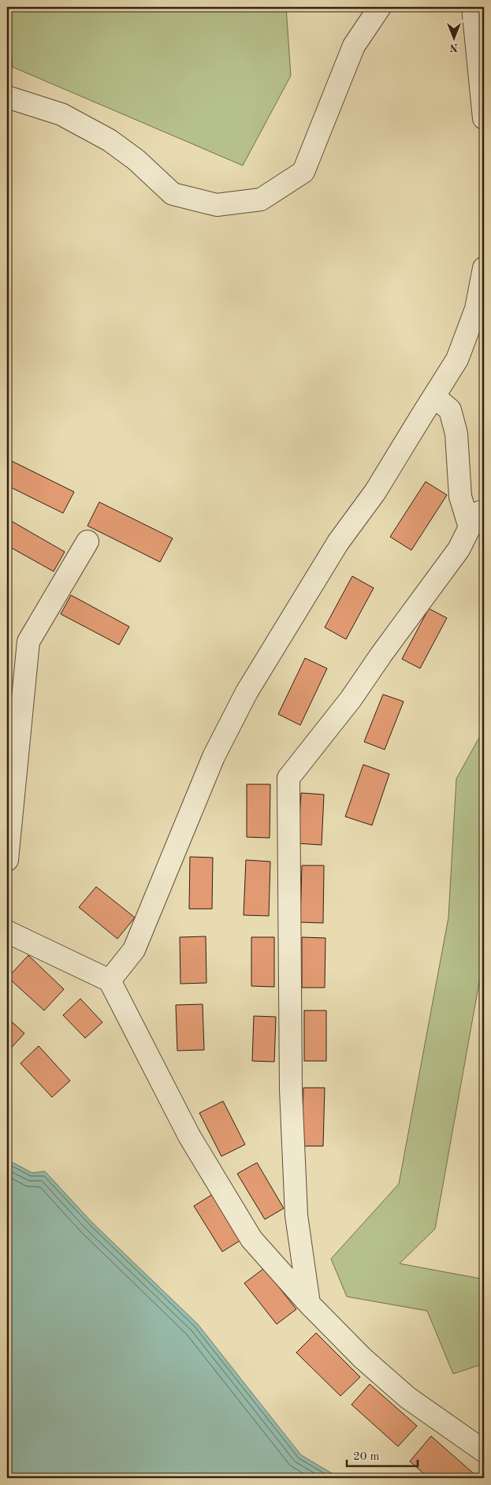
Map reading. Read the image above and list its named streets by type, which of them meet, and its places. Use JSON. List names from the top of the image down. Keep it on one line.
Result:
{"scale_bar":"20 m","north":"bottom"}
